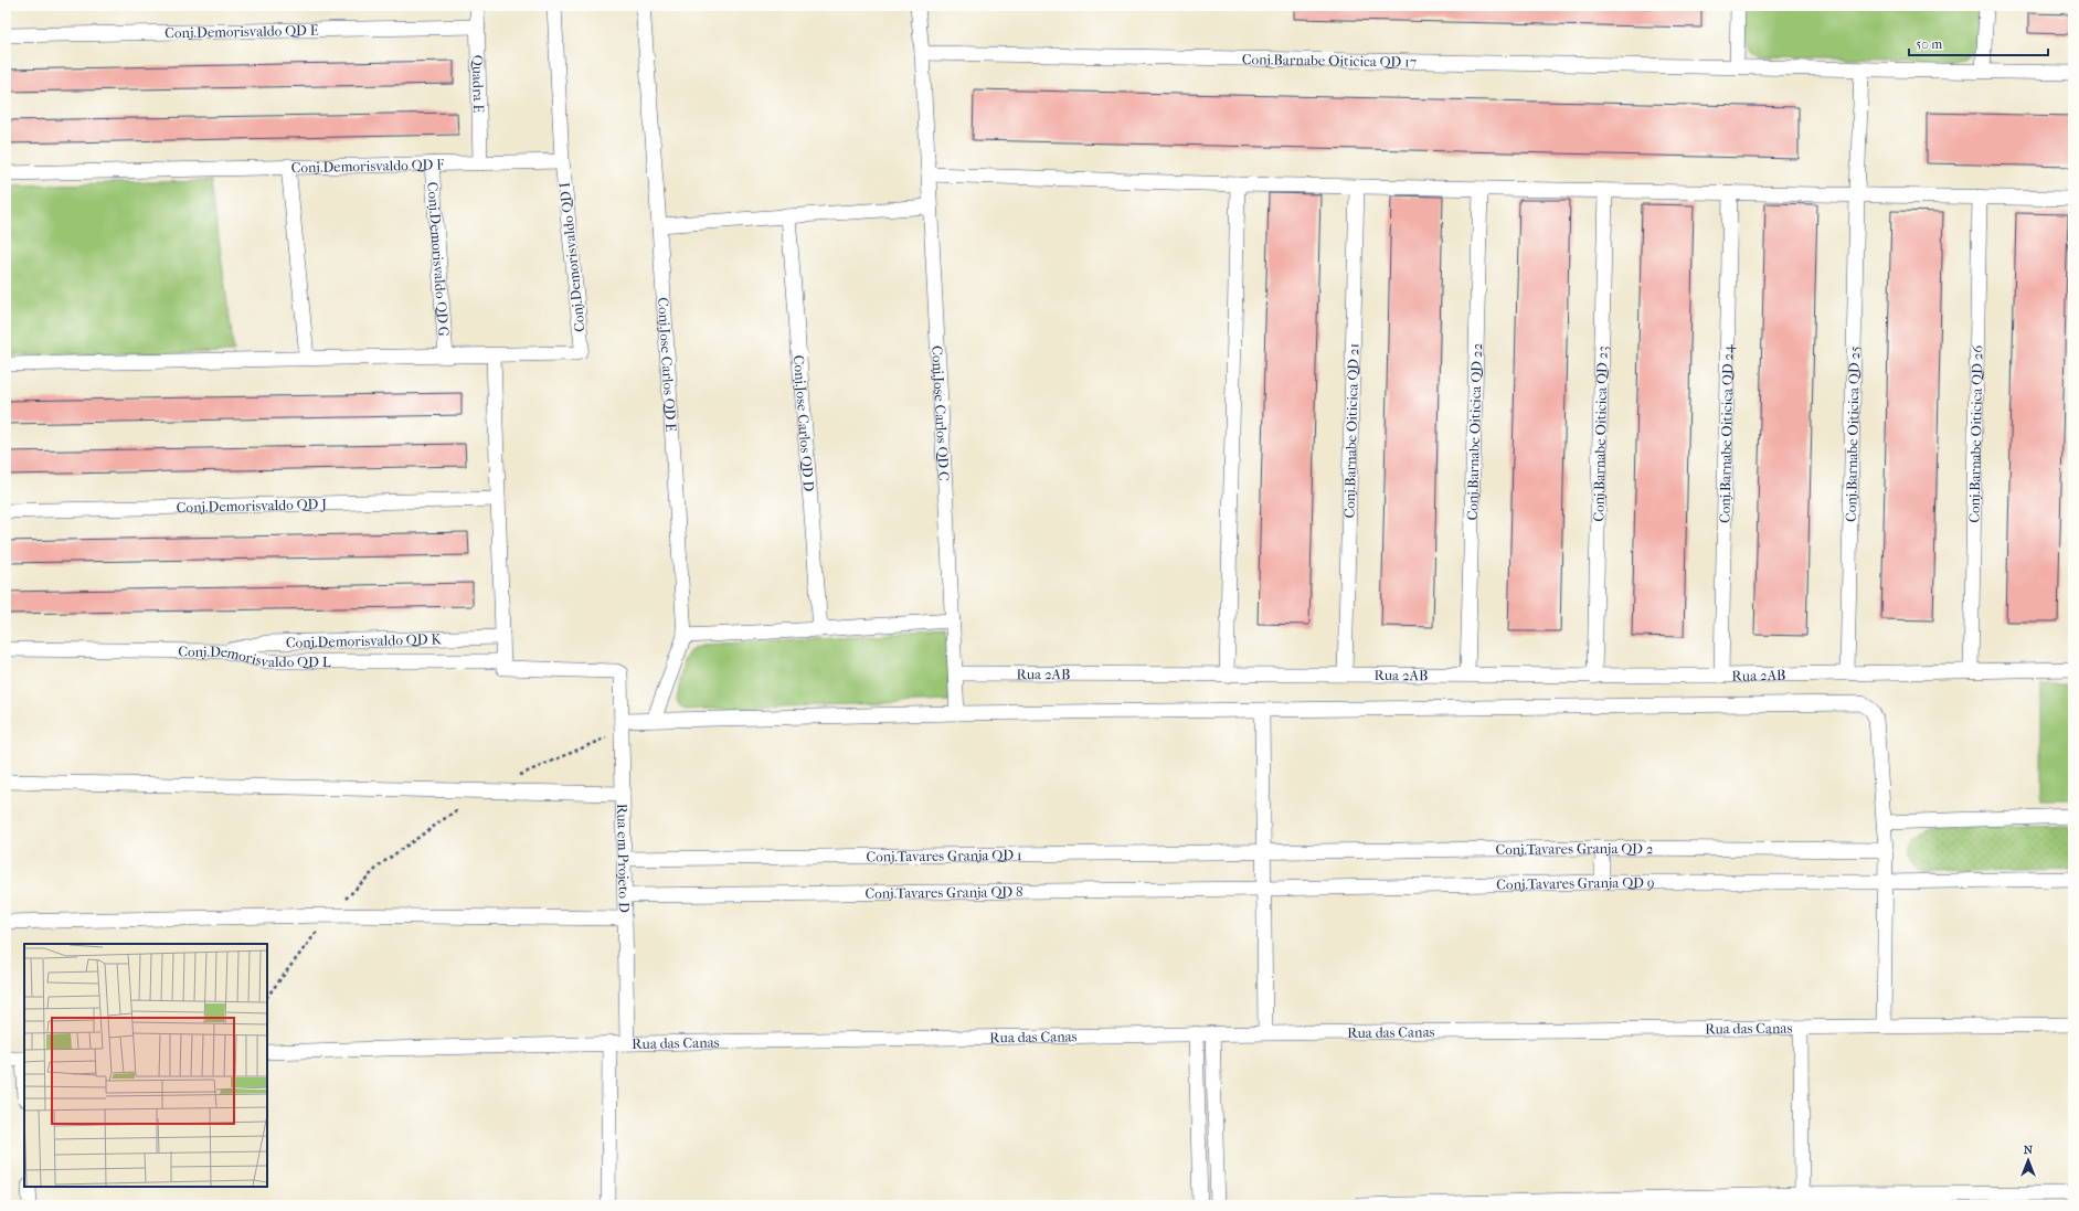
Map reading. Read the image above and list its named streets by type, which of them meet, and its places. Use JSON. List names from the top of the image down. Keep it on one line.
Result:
{"streets":{"street":["Conj.Demorisvaldo QD E","Conj.Barnabe Oiticica QD 17","Quadra E","Conj.Demorisvaldo QD F","Conj.Demorisvaldo QD I","Conj.Demorisvaldo QD G","Conj.Jose Carlos QD E","Conj.Jose Carlos QD C","Conj.Jose Carlos QD D","Conj.Barnabe Oiticica QD 21","Conj.Barnabe Oiticica QD 22","Conj.Barnabe Oiticica QD 23","Conj.Barnabe Oiticica QD 24","Conj.Barnabe Oiticica QD 25","Conj.Barnabe Oiticica QD 26","Conj.Demorisvaldo QD J","Conj.Demorisvaldo QD K","Conj.Demorisvaldo QD L","Rua 2AB","Conj.Tavares Granja QD 2","Conj.Tavares Granja QD 1","Rua em Projeto D","Conj.Tavares Granja QD 9","Conj.Tavares Granja QD 8","Rua das Canas"]},"crossings":[["Conj.Demorisvaldo QD E","Quadra E"],["Conj.Barnabe Oiticica QD 17","Conj.Jose Carlos QD C"],["Conj.Barnabe Oiticica QD 17","Conj.Barnabe Oiticica QD 25"],["Quadra E","Conj.Demorisvaldo QD F"],["Conj.Demorisvaldo QD F","Conj.Demorisvaldo QD I"],["Conj.Demorisvaldo QD F","Conj.Demorisvaldo QD G"],["Conj.Jose Carlos QD C","Rua 2AB"],["Conj.Barnabe Oiticica QD 21","Rua 2AB"],["Conj.Barnabe Oiticica QD 22","Rua 2AB"],["Conj.Barnabe Oiticica QD 23","Rua 2AB"],["Conj.Barnabe Oiticica QD 24","Rua 2AB"],["Conj.Barnabe Oiticica QD 25","Rua 2AB"],["Conj.Barnabe Oiticica QD 26","Rua 2AB"],["Conj.Demorisvaldo QD K","Conj.Demorisvaldo QD L"],["Conj.Demorisvaldo QD L","Rua em Projeto D"],["Conj.Tavares Granja QD 2","Conj.Tavares Granja QD 1"],["Conj.Tavares Granja QD 1","Rua em Projeto D"],["Rua em Projeto D","Conj.Tavares Granja QD 8"],["Rua em Projeto D","Rua das Canas"],["Conj.Tavares Granja QD 9","Conj.Tavares Granja QD 8"]],"scale_bar":"50 m","north":"top"}
